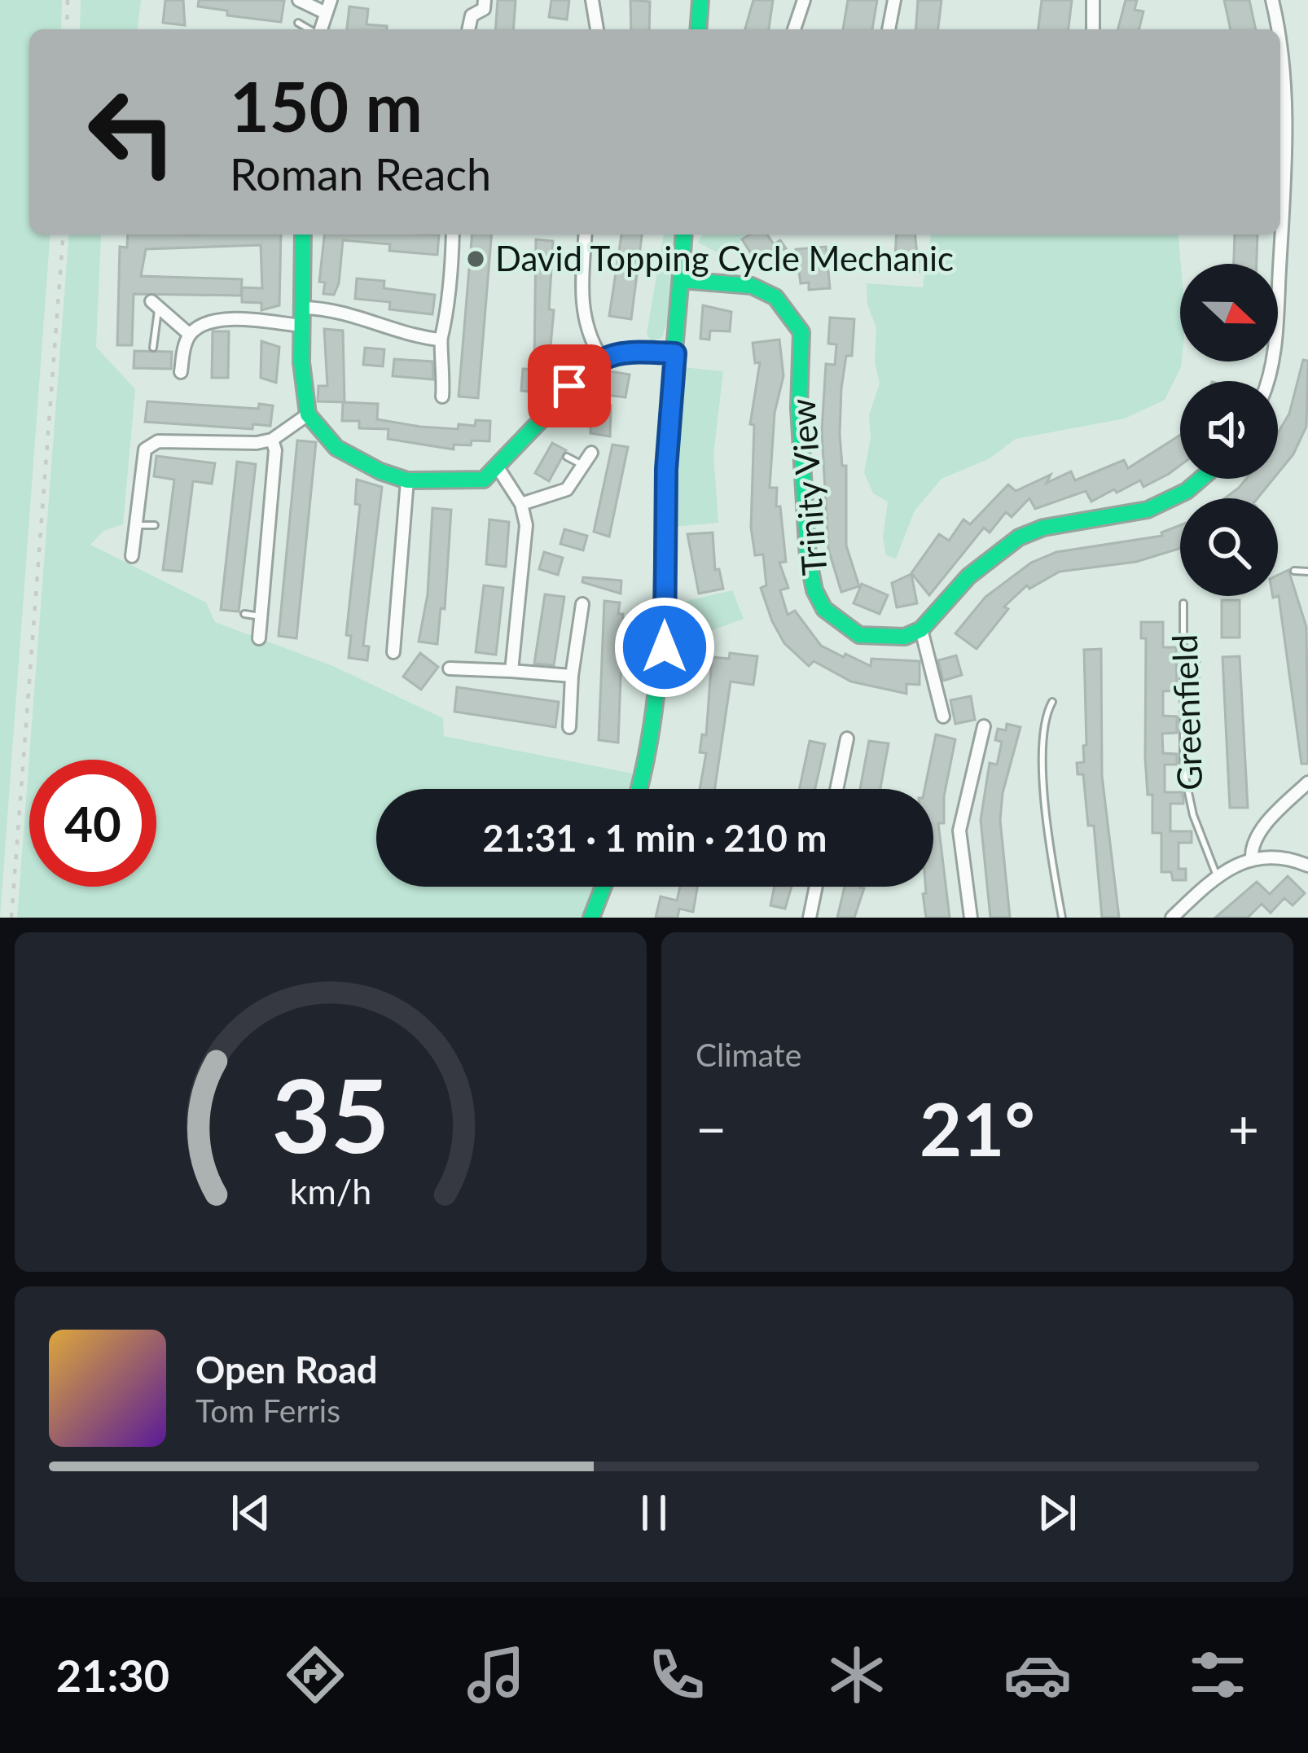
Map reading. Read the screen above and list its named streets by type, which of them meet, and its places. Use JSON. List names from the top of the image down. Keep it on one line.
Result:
{"streets":{"street":["Trinity View"],"lane":["Greenfield"]},"places":["David Topping Cycle Mechanic"],"north":"right","page":{"turn":["150 m","Roman Reach"],"limit":"40","trip":"21:31 · 1 min · 210 m","tile":"Climate","heat":["−","21°","+"],"song":["Open Road","Tom Ferris"],"tabs":"21:30","gauge":["35","km/h"]}}
